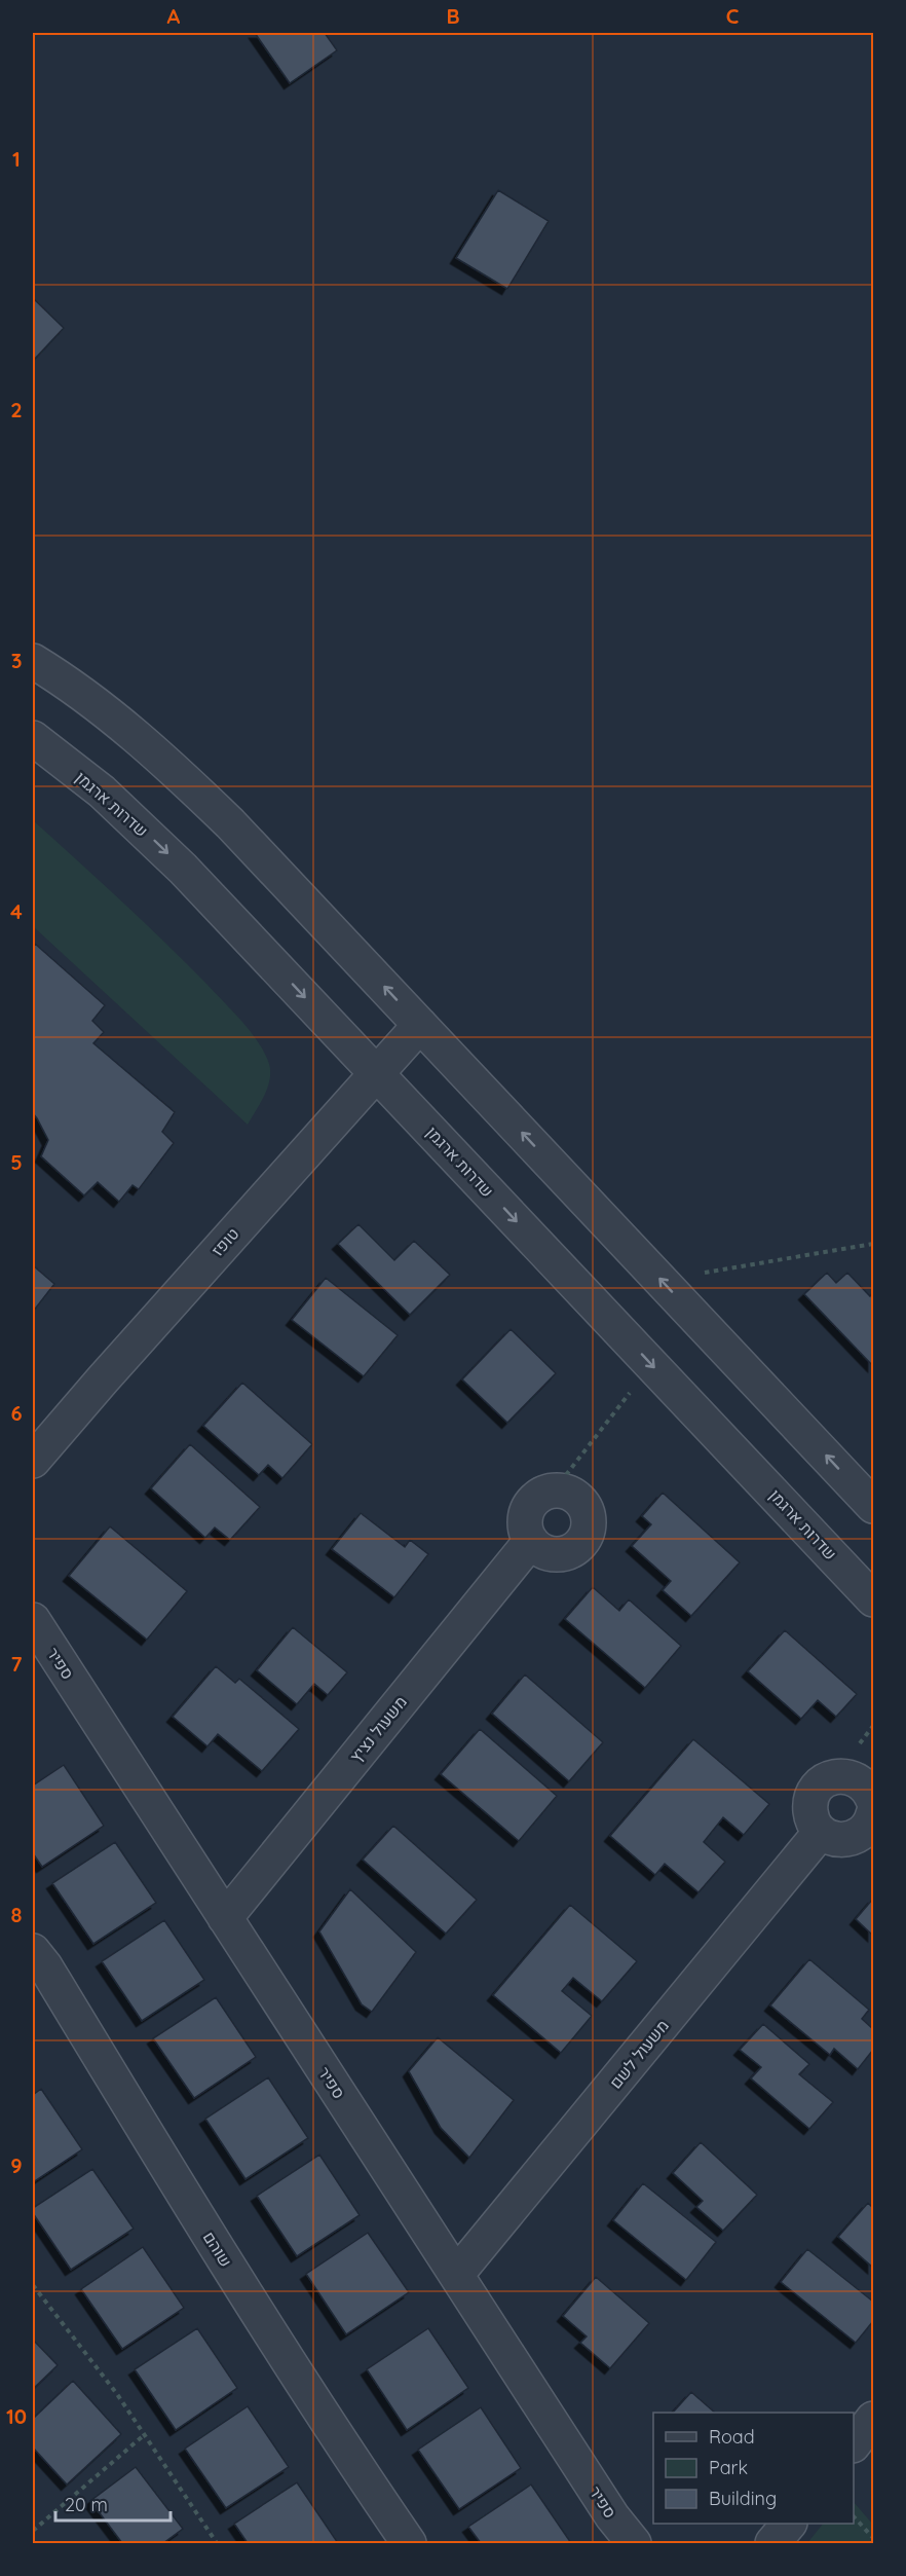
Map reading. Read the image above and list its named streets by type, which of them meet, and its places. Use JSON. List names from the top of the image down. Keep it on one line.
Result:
{"streets":{"street":["שדרות ארגמן","טופז","ספיר","משעול נציץ","משעול לשם","שוהם"]},"crossings":[["שדרות ארגמן","טופז"],["ספיר","משעול נציץ"],["ספיר","משעול לשם"]],"legend":["Road","Park","Building"],"scale_bar":"20 m","grid":{"columns":["A","B","C"],"rows":["1","2","3","4","5","6","7","8","9","10"]}}
